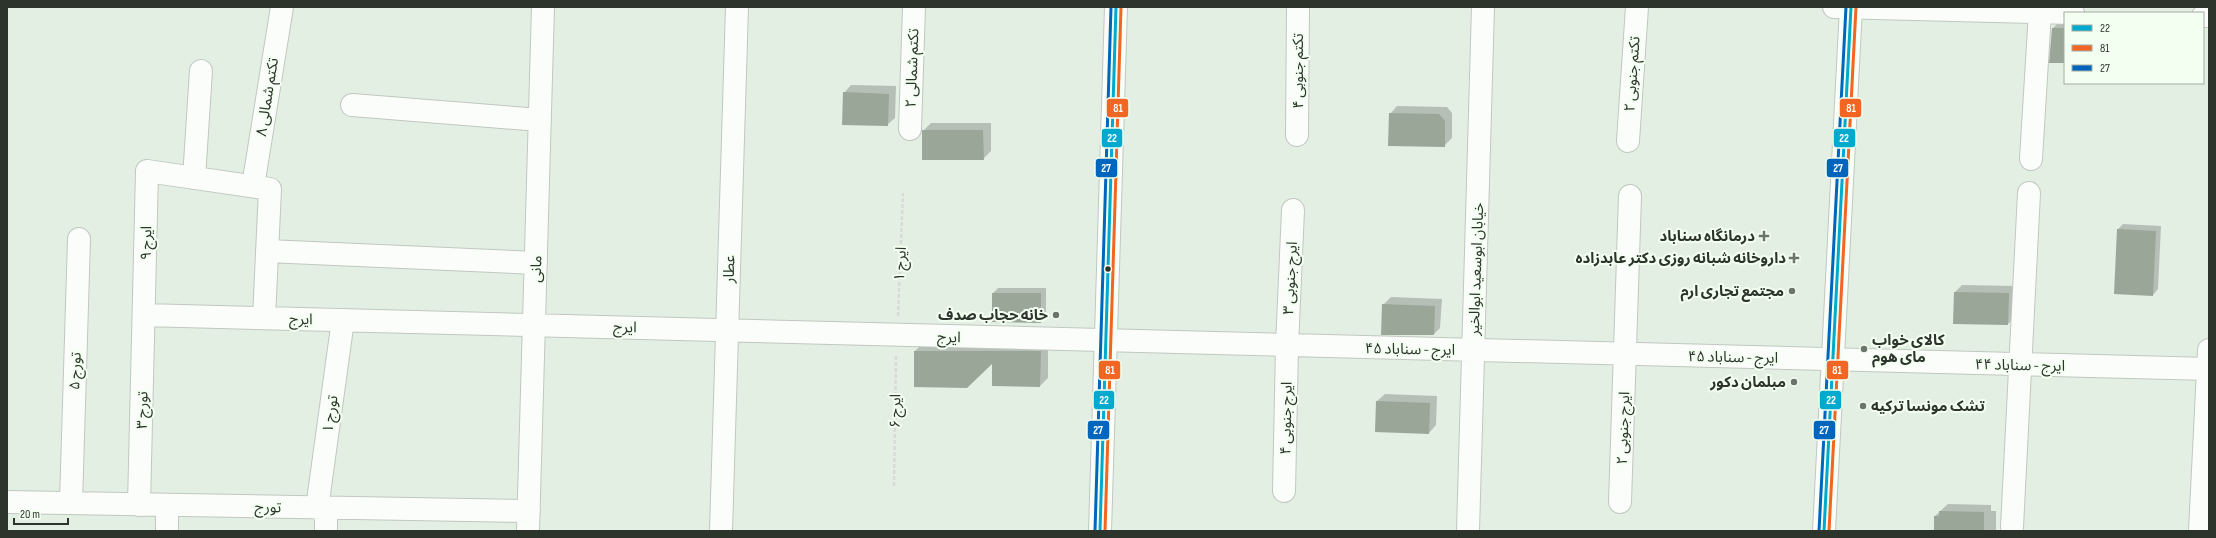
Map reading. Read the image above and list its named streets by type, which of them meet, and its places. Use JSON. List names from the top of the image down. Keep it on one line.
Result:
{"streets":{"street":["تکتم شمالی ۲","تکتم جنوبی ۴","تکتم جنوبی ۲","تکتم شمالی ۸","ایرج ۹","مانی","عطار","خیابان ابوسعید ابوالخیر","ایرج جنوبی ۳","ایرج","ایرج - سناباد ۴۵","ایرج - سناباد ۴۴","تورج ۵","تورج ۳","تورج ۱","ایرج جنوبی ۴","ایرج جنوبی ۲","تورج"],"path":["ایرج ۱","ایرج ۶"]},"crossings":[["ایرج ۹","ایرج"],["ایرج ۹","تورج ۳"],["ایرج ۱","ایرج"],["ایرج ۱","ایرج ۶"],["مانی","ایرج"],["مانی","تورج"],["عطار","ایرج"],["خیابان ابوسعید ابوالخیر","ایرج - سناباد ۴۵"],["ایرج جنوبی ۳","ایرج - سناباد ۴۵"],["ایرج جنوبی ۳","ایرج جنوبی ۴"],["ایرج","ایرج - سناباد ۴۵"],["ایرج","تورج ۳"],["ایرج","ایرج ۶"],["ایرج","تورج ۱"],["ایرج - سناباد ۴۵","ایرج - سناباد ۴۴"],["ایرج - سناباد ۴۵","ایرج جنوبی ۴"],["ایرج - سناباد ۴۵","ایرج جنوبی ۲"],["تورج ۵","تورج"],["تورج ۳","تورج"],["تورج ۱","تورج"]],"places":{"health":["درمانگاه سناباد","داروخانه شبانه روزی دکتر عابدزاده"],"other":["مجتمع تجاری ارم","خانه حجاب صدف","کالای خواب مای هوم","مبلمان دكور","تشک مونسا ترکیه"]},"lines":["transit line 22","transit line 81","transit line 27"],"legend":["22","81","27"],"scale_bar":"20 m"}
